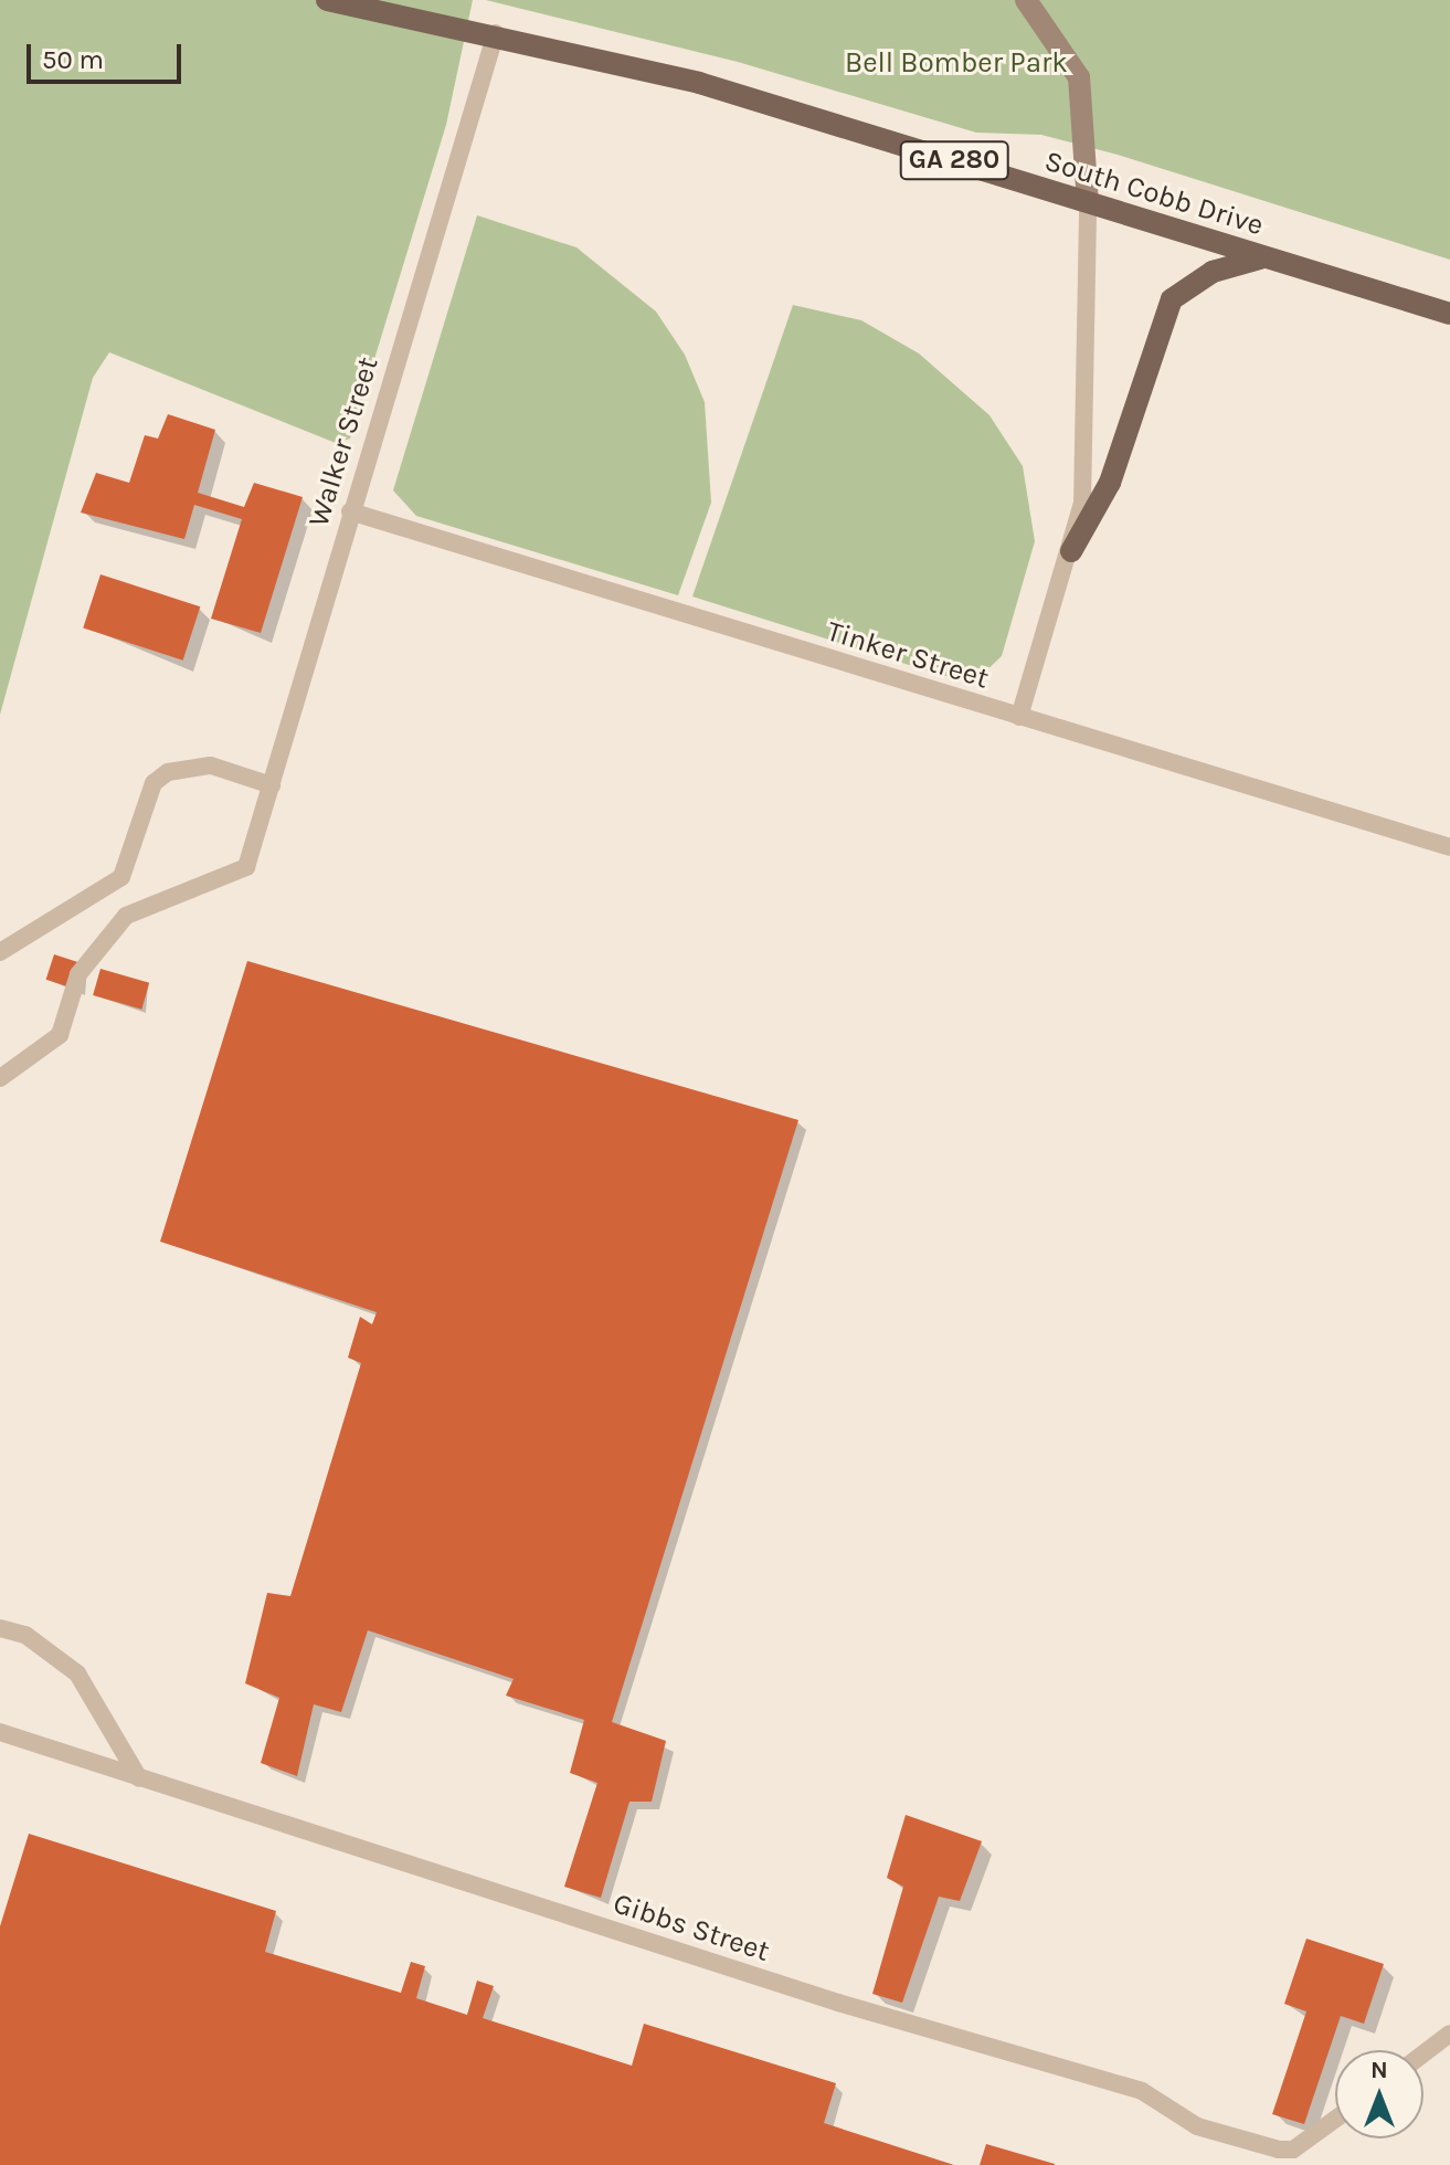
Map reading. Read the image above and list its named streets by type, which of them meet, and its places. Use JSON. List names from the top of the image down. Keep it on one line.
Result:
{"streets":{"main road":["GA 280","South Cobb Drive"],"street":["Walker Street","Tinker Street","Gibbs Street"]},"crossings":[["South Cobb Drive","Walker Street"],["Walker Street","Tinker Street"]],"parks":["Bell Bomber Park"],"scale_bar":"50 m","north":"top"}
